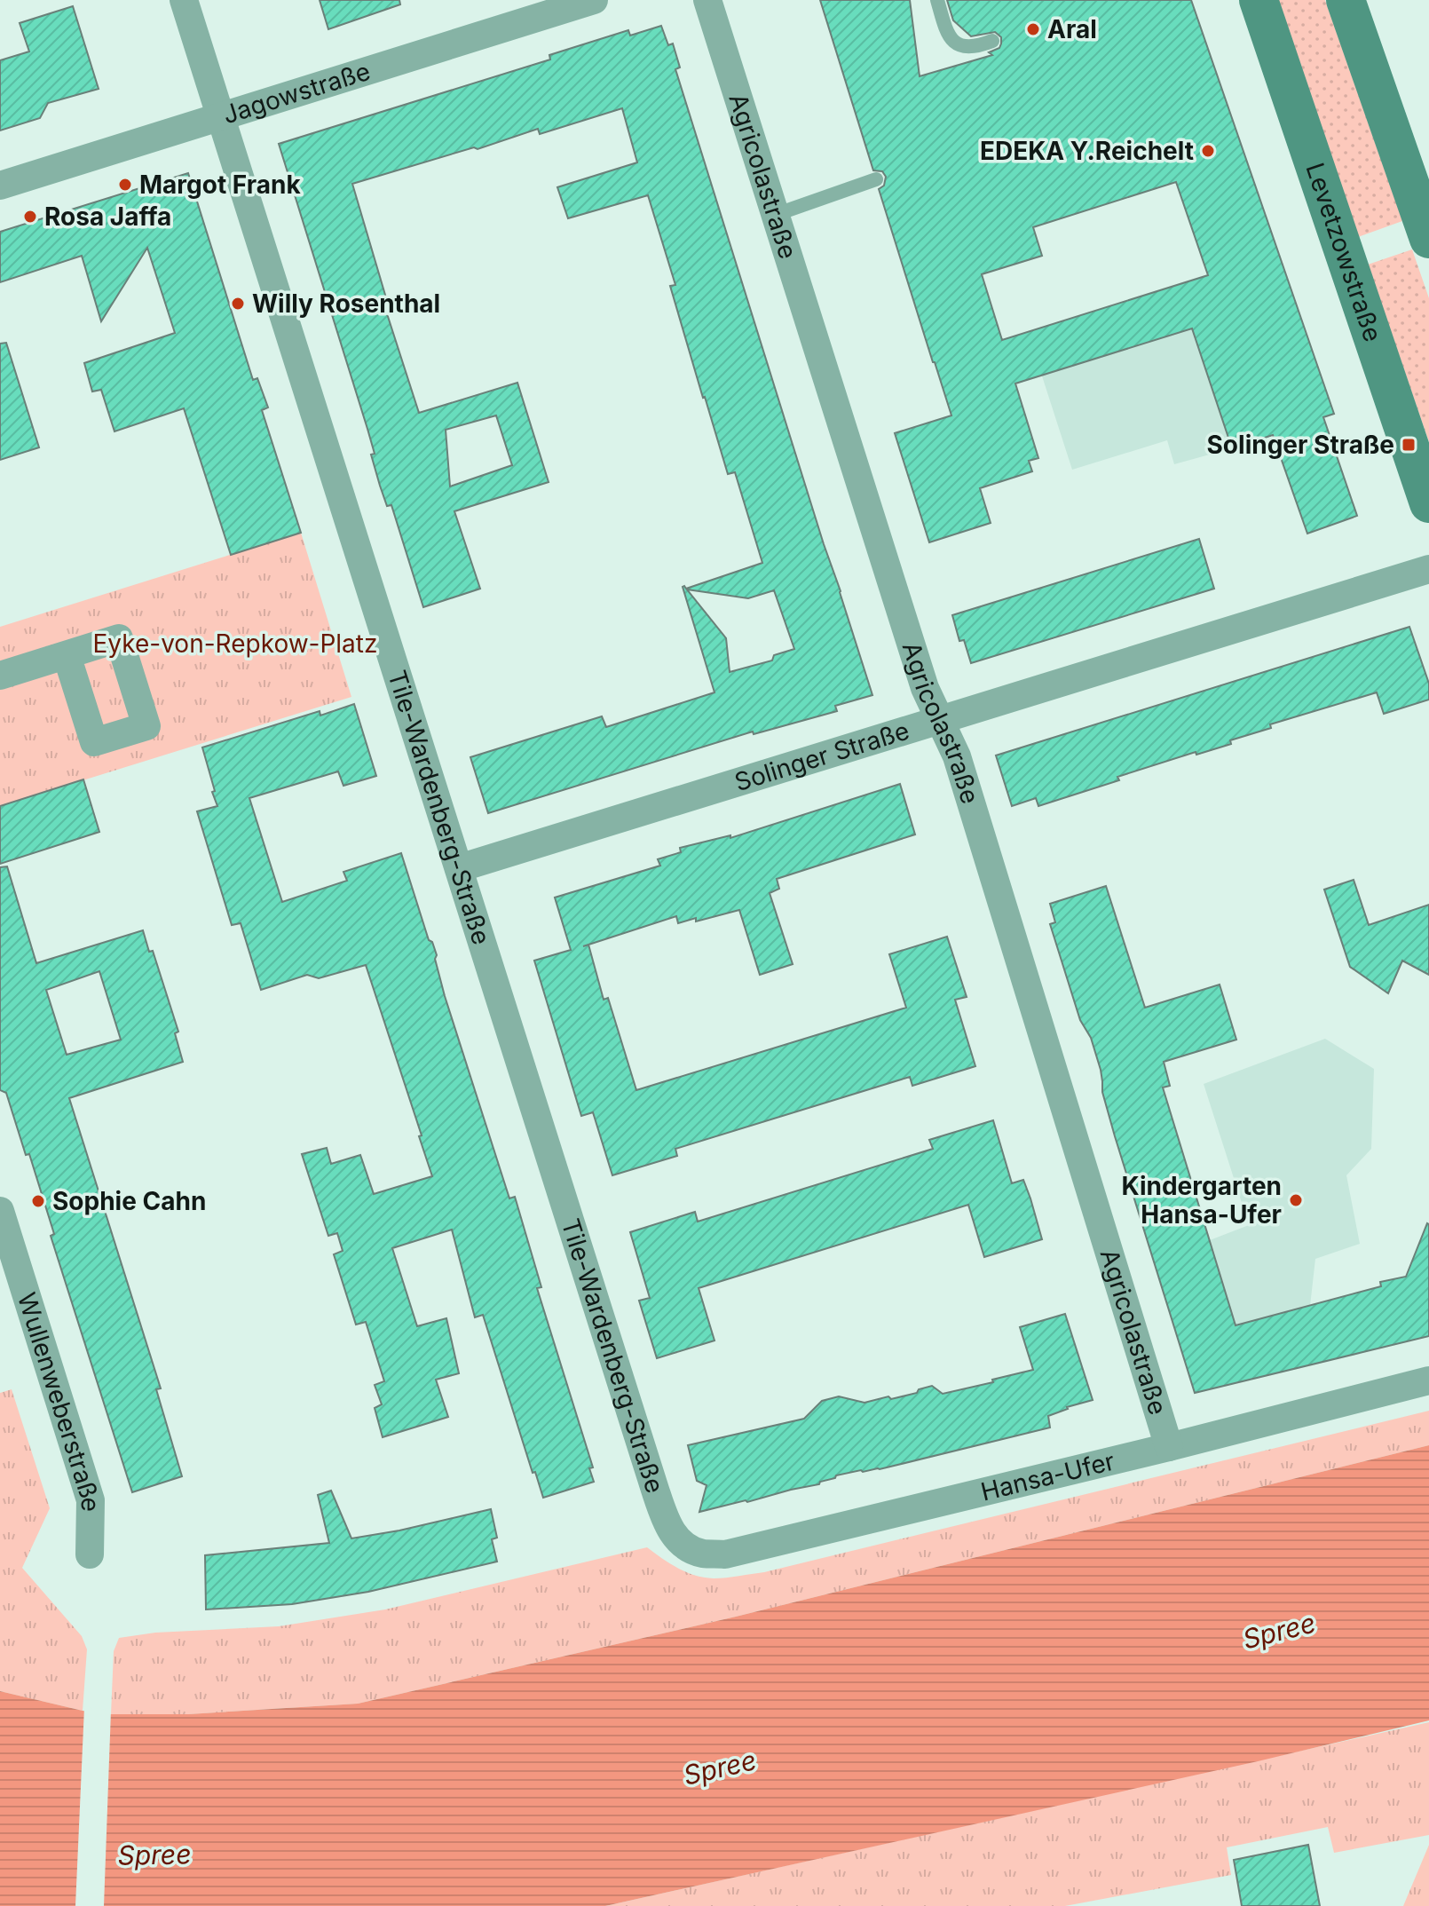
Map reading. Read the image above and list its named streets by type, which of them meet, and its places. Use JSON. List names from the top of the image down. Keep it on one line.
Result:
{"streets":{"main road":["Levetzowstraße"],"street":["Jagowstraße","Agricolastraße","Solinger Straße","Tile-Wardenberg-Straße","Wullenweberstraße","Hansa-Ufer"]},"crossings":[["Jagowstraße","Tile-Wardenberg-Straße"],["Agricolastraße","Solinger Straße"],["Agricolastraße","Hansa-Ufer"],["Solinger Straße","Tile-Wardenberg-Straße"],["Tile-Wardenberg-Straße","Hansa-Ufer"]],"water":["Spree"],"parks":["Eyke-von-Repkow-Platz"],"places":{"other":["Aral","EDEKA Y.Reichelt","Margot Frank","Rosa Jaffa","Willy Rosenthal","Kindergarten Hansa-Ufer","Sophie Cahn"],"transit":["Solinger Straße"]}}
